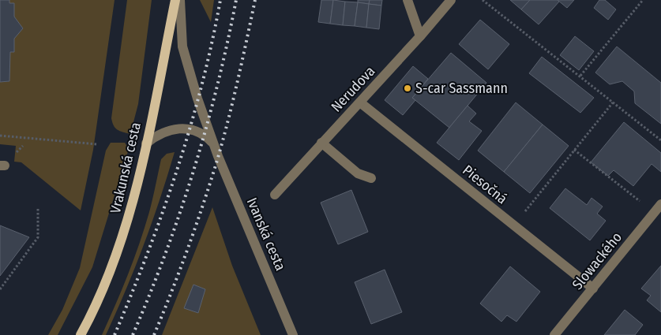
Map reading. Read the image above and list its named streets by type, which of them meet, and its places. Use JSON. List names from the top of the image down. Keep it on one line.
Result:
{"streets":{"main road":["Vrakunská cesta"],"street":["Nerudova","Piesočná","Ivanská cesta","Slowackého"]},"crossings":[["Nerudova","Piesočná"],["Piesočná","Slowackého"]],"places":["S-car Sassmann"]}
